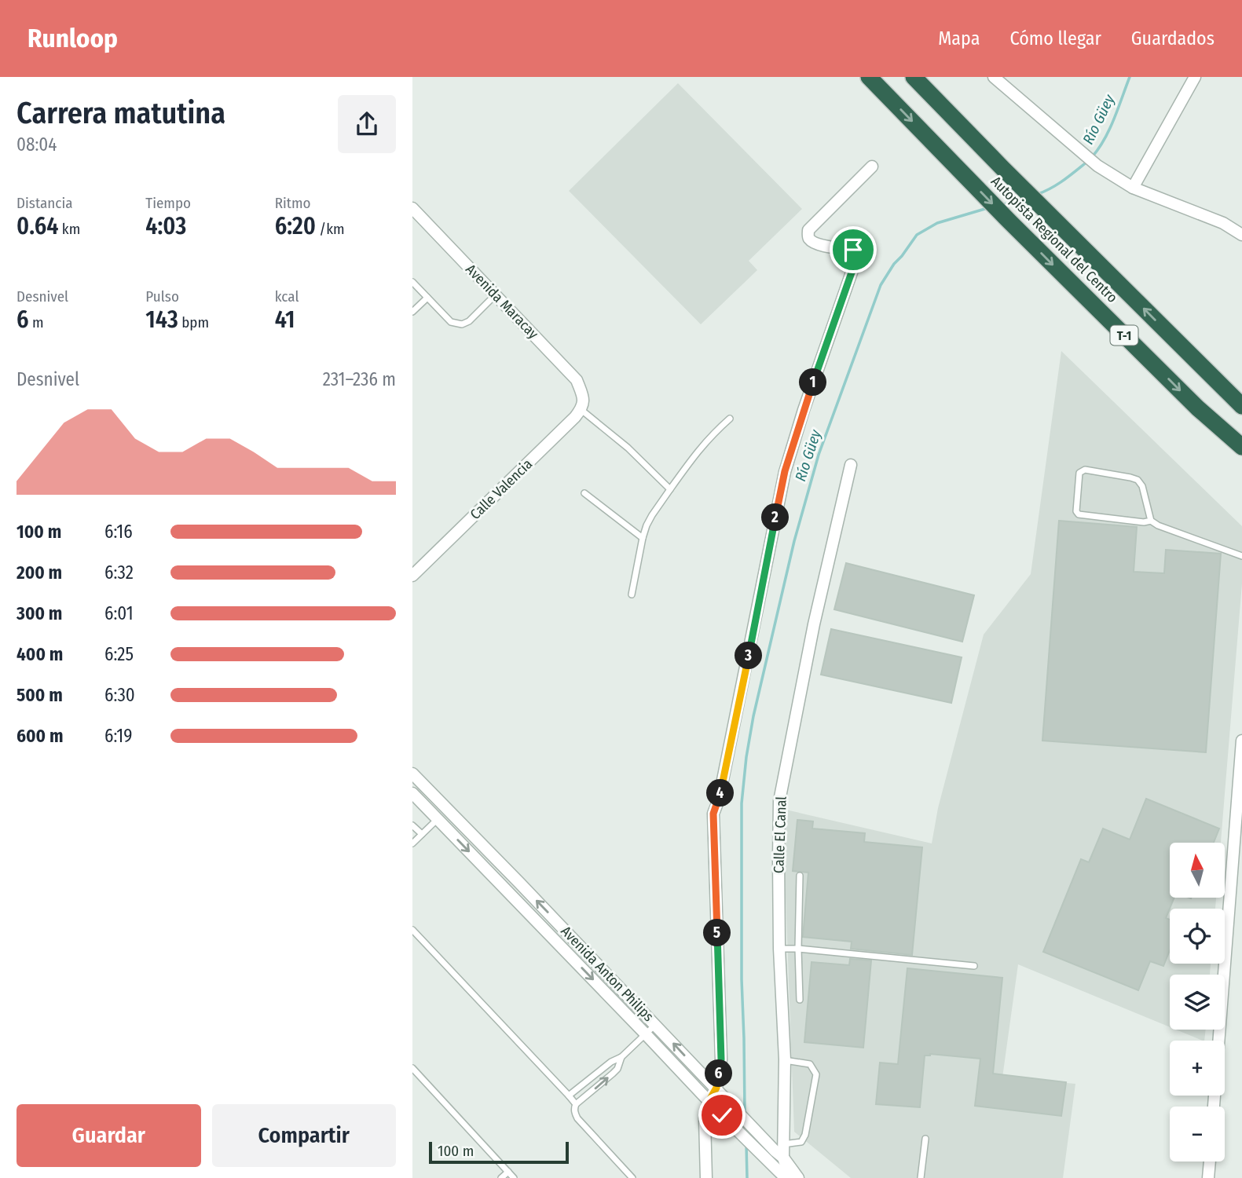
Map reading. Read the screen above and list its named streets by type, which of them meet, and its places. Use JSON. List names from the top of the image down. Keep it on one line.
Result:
{"streets":{"highway":["Autopista Regional del Centro","T-1"],"street":["Avenida Maracay","Calle Valencia","Calle El Canal","Avenida Anton Philips"]},"crossings":[["Avenida Maracay","Calle Valencia"],["Calle El Canal","Avenida Anton Philips"]],"water":["Río Güey"],"scale_bar":"100 m","north":"top","page":{"header":"Runloop","nav":["Mapa","Cómo llegar","Guardados"],"heading":["Carrera matutina","08:04"],"stats":[["Distancia","0.64 km"],["Tiempo","4:03"],["Ritmo","6:20 /km"],["Desnivel","6 m"],["Pulso","143 bpm"],["kcal","41"]],"chart":["Desnivel","231–236 m"],"pins":["1","2","3","4","5","6"],"list":[{"name":"100 m","note":"6:16"},{"name":"200 m","note":"6:32"},{"name":"300 m","note":"6:01"},{"name":"400 m","note":"6:25"},{"name":"500 m","note":"6:30"},{"name":"600 m","note":"6:19"}],"map_buttons":["+","−"],"buttons":["Guardar","Compartir"],"scale":"100 m"}}
